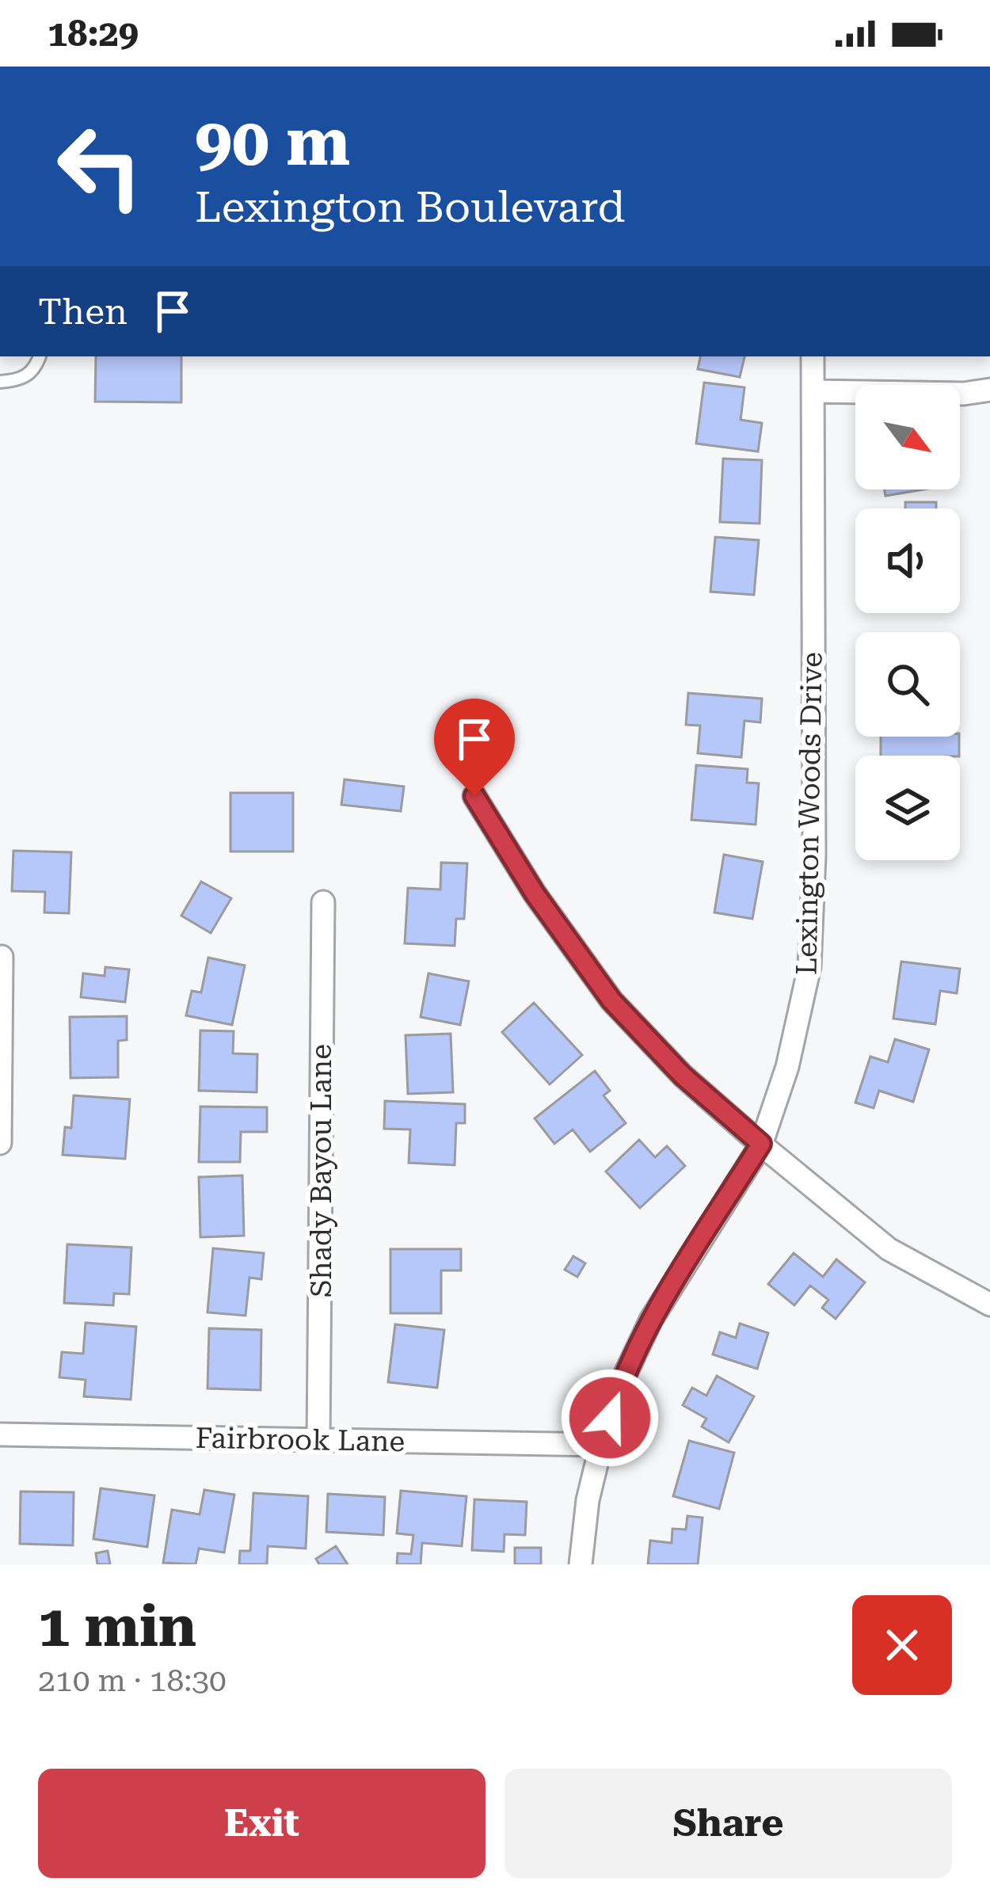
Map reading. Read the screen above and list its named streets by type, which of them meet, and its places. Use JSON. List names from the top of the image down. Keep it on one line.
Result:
{"streets":{"street":["Lexington Woods Drive","Shady Bayou Lane","Fairbrook Lane"]},"crossings":[["Lexington Woods Drive","Fairbrook Lane"],["Shady Bayou Lane","Fairbrook Lane"]],"north":"bottom right","page":{"status":"18:29","turn":["90 m","Lexington Boulevard"],"then":"Then","heading":["1 min","210 m · 18:30"],"buttons":["Exit","Share"]}}
